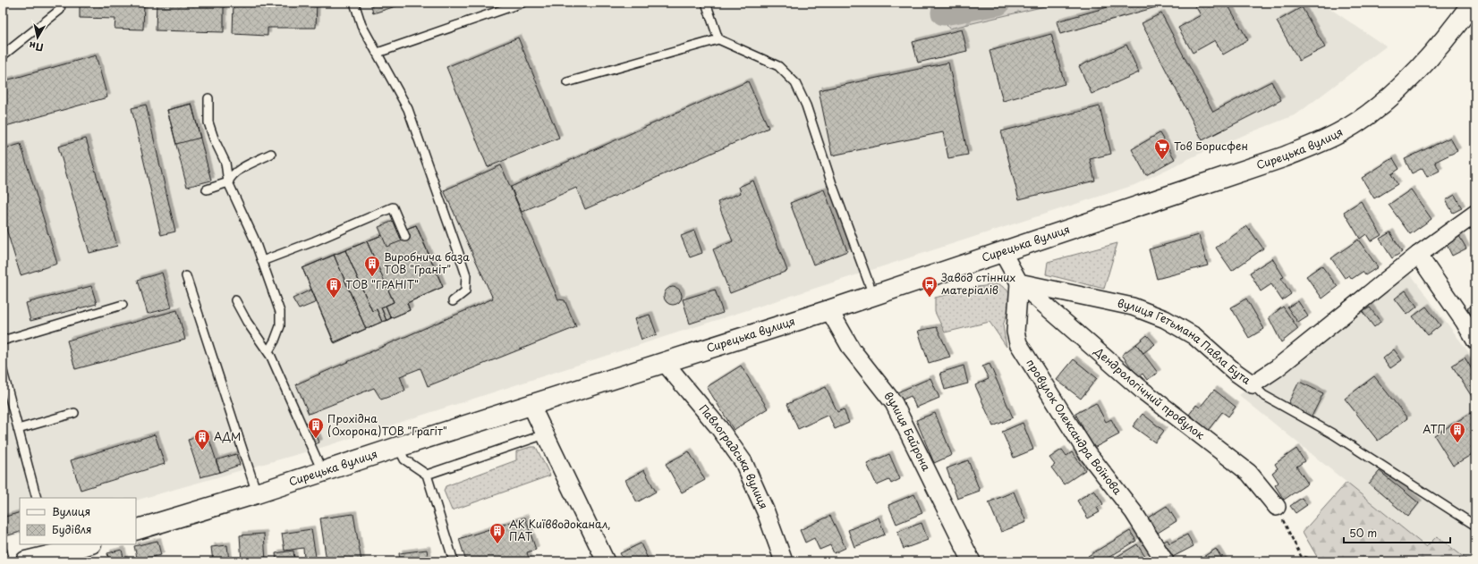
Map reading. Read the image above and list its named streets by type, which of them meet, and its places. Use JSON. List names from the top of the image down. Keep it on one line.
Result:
{"streets":{"main road":["Сирецька вулиця"],"street":["вулиця Гетьмана Павла Бута","Дендрологічний провулок","провулок Олександра Воїнова","вулиця Байрона","Павлоградська вулиця"]},"crossings":[["Сирецька вулиця","вулиця Байрона"],["Сирецька вулиця","Павлоградська вулиця"],["вулиця Гетьмана Павла Бута","Дендрологічний провулок"],["вулиця Гетьмана Павла Бута","провулок Олександра Воїнова"],["Дендрологічний провулок","провулок Олександра Воїнова"]],"places":{"supermarket":["Тов Борисфен"],"building":["Виробнича база ТОВ \"Граніт\"","ТОВ \"ГРАНІТ\"","Прохідна (Охорона)ТОВ \"Грагіт\"","АТП","АДМ","АК Київводоканал, ПАТ"],"bus stop":["Завод стінних матеріалів"]},"legend":["Вулиця","Будівля"],"scale_bar":"50 m","north":"bottom"}
